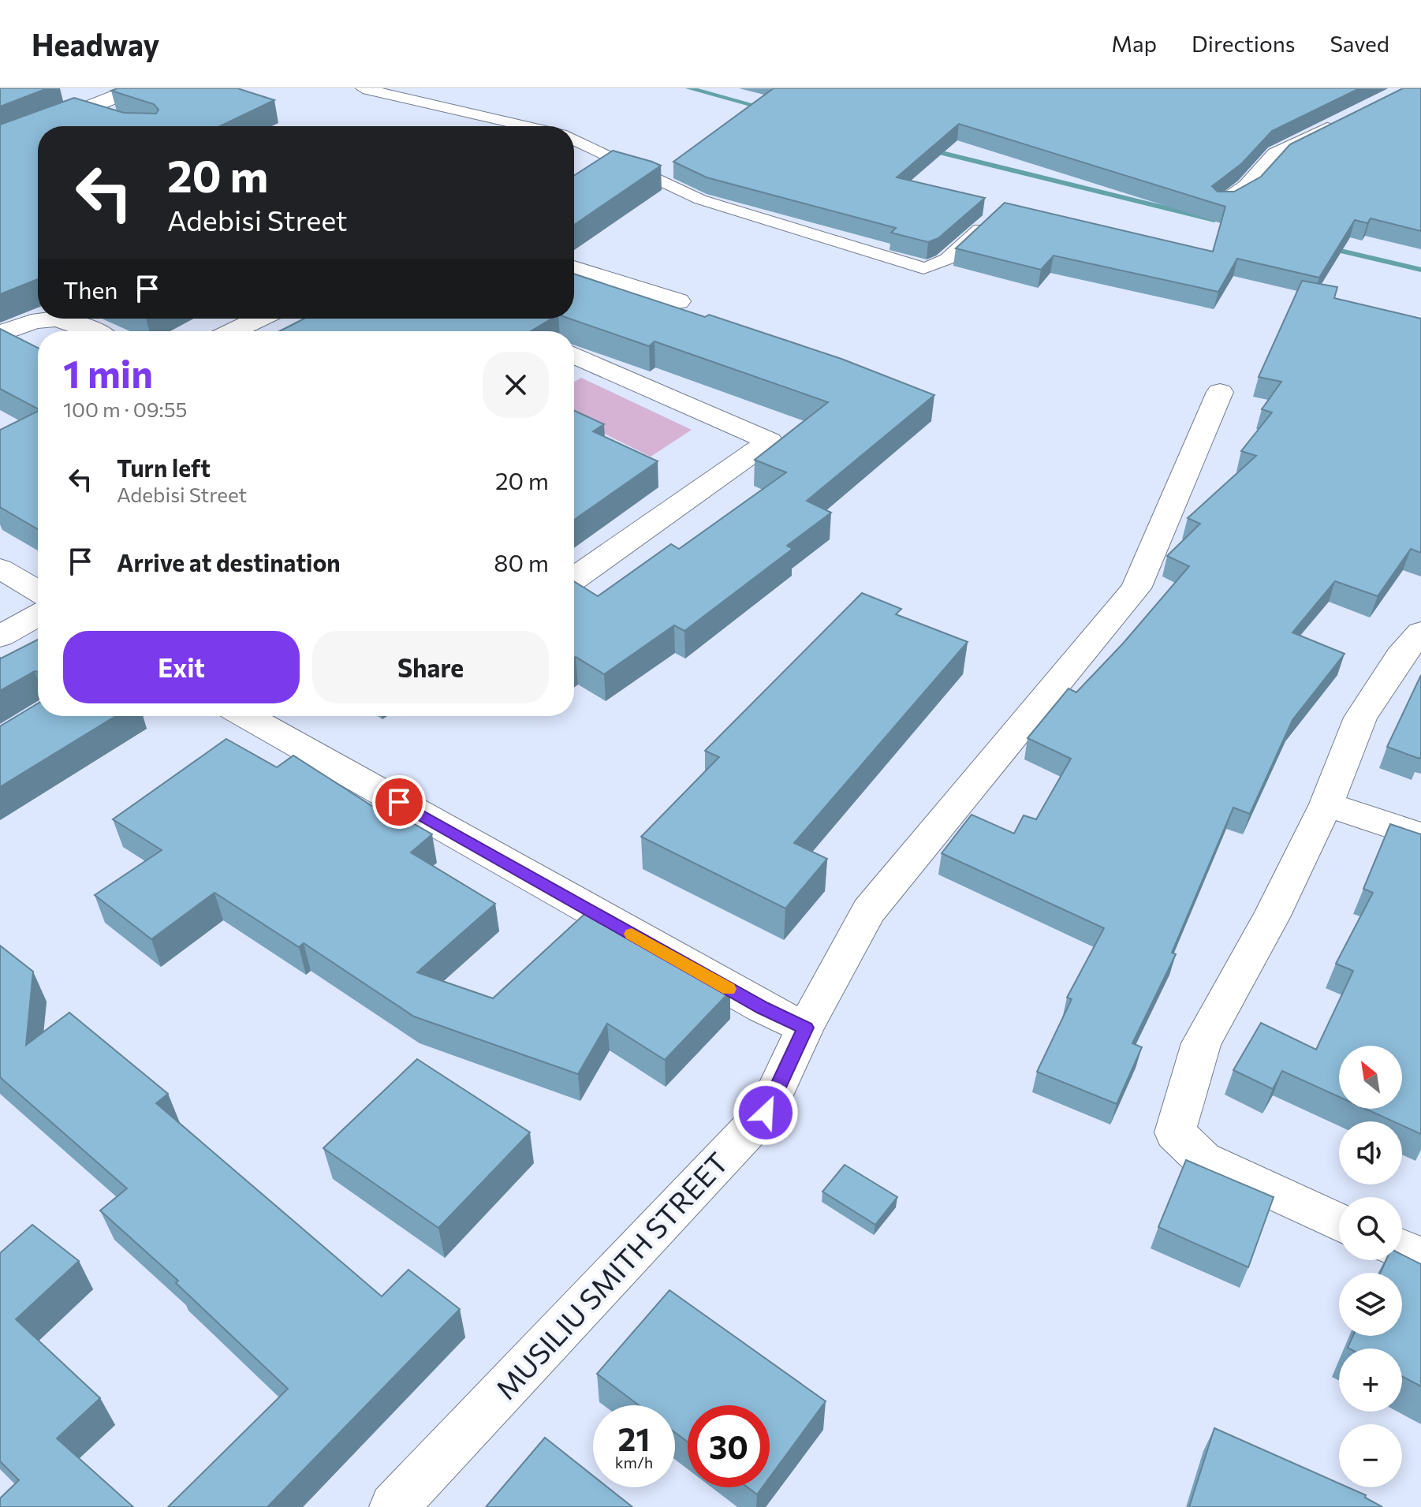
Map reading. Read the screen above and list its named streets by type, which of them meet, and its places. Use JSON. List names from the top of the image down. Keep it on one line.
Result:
{"streets":{"street":["MUSILIU SMITH STREET"]},"north":"top left","page":{"header":"Headway","nav":["Map","Directions","Saved"],"turn":["20 m","Adebisi Street"],"then":"Then","heading":["1 min","100 m · 09:55"],"list":[{"name":"Turn left","note":"Adebisi Street","value":"20 m"},{"name":"Arrive at destination","value":"80 m"}],"buttons":["Exit","Share"],"map_buttons":["+","−"],"speed":"21 km/h","limit":"30"}}
